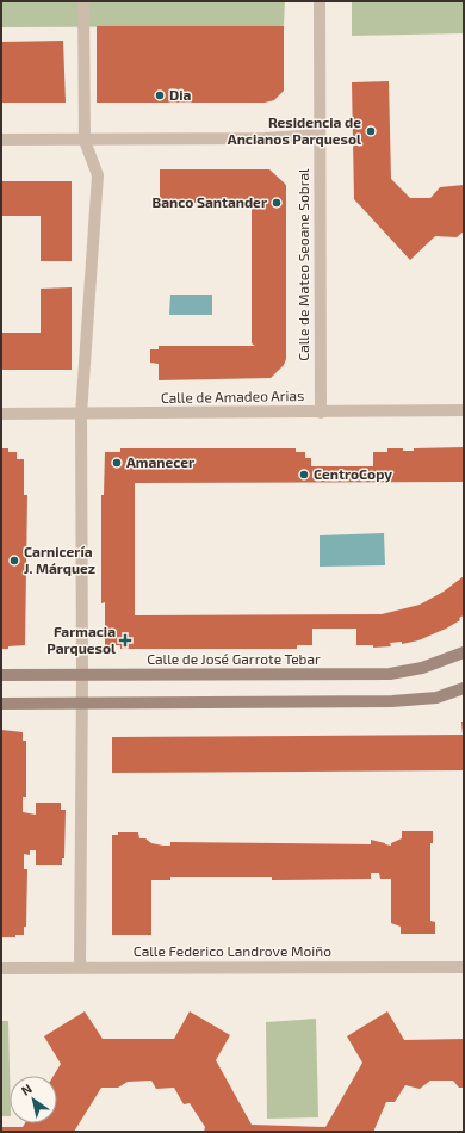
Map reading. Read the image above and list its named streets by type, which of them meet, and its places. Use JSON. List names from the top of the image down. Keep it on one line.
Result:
{"streets":{"street":["Calle de Mateo Seoane Sobral","Calle de Amadeo Arias","Calle de José Garrote Tebar","Calle Federico Landrove Moiño"]},"crossings":[["Calle de Mateo Seoane Sobral","Calle de Amadeo Arias"]],"places":{"other":["Dia","Residencia de Ancianos Parquesol","Banco Santander","Amanecer","CentroCopy","Carnicería J. Márquez"],"health":["Farmacia Parquesol"]},"north":"top left"}
